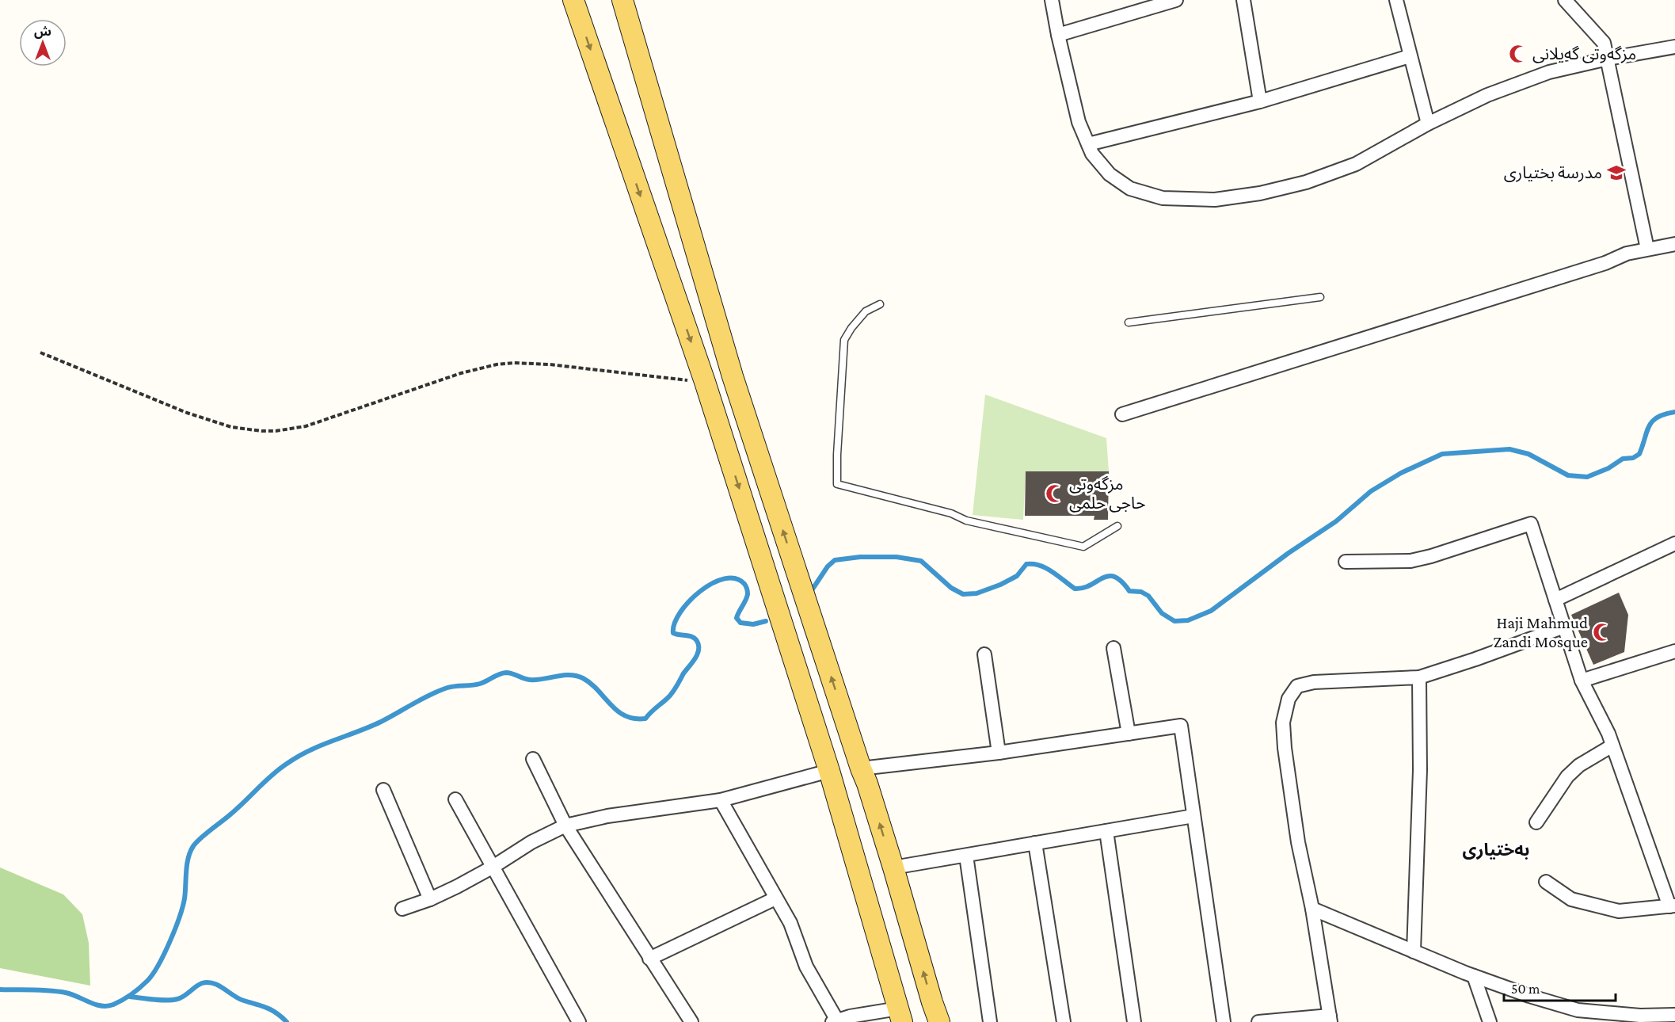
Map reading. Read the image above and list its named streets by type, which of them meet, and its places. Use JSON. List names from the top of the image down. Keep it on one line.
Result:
{"districts":["بەختیاری"],"places":{"mosque":["مزگەوتی گەیلانی","مزگەوتی حاجی حلمی","Haji Mahmud Zandi Mosque"],"school or university":["مدرسة بختيارى"]},"scale_bar":"50 m","north":"top"}
